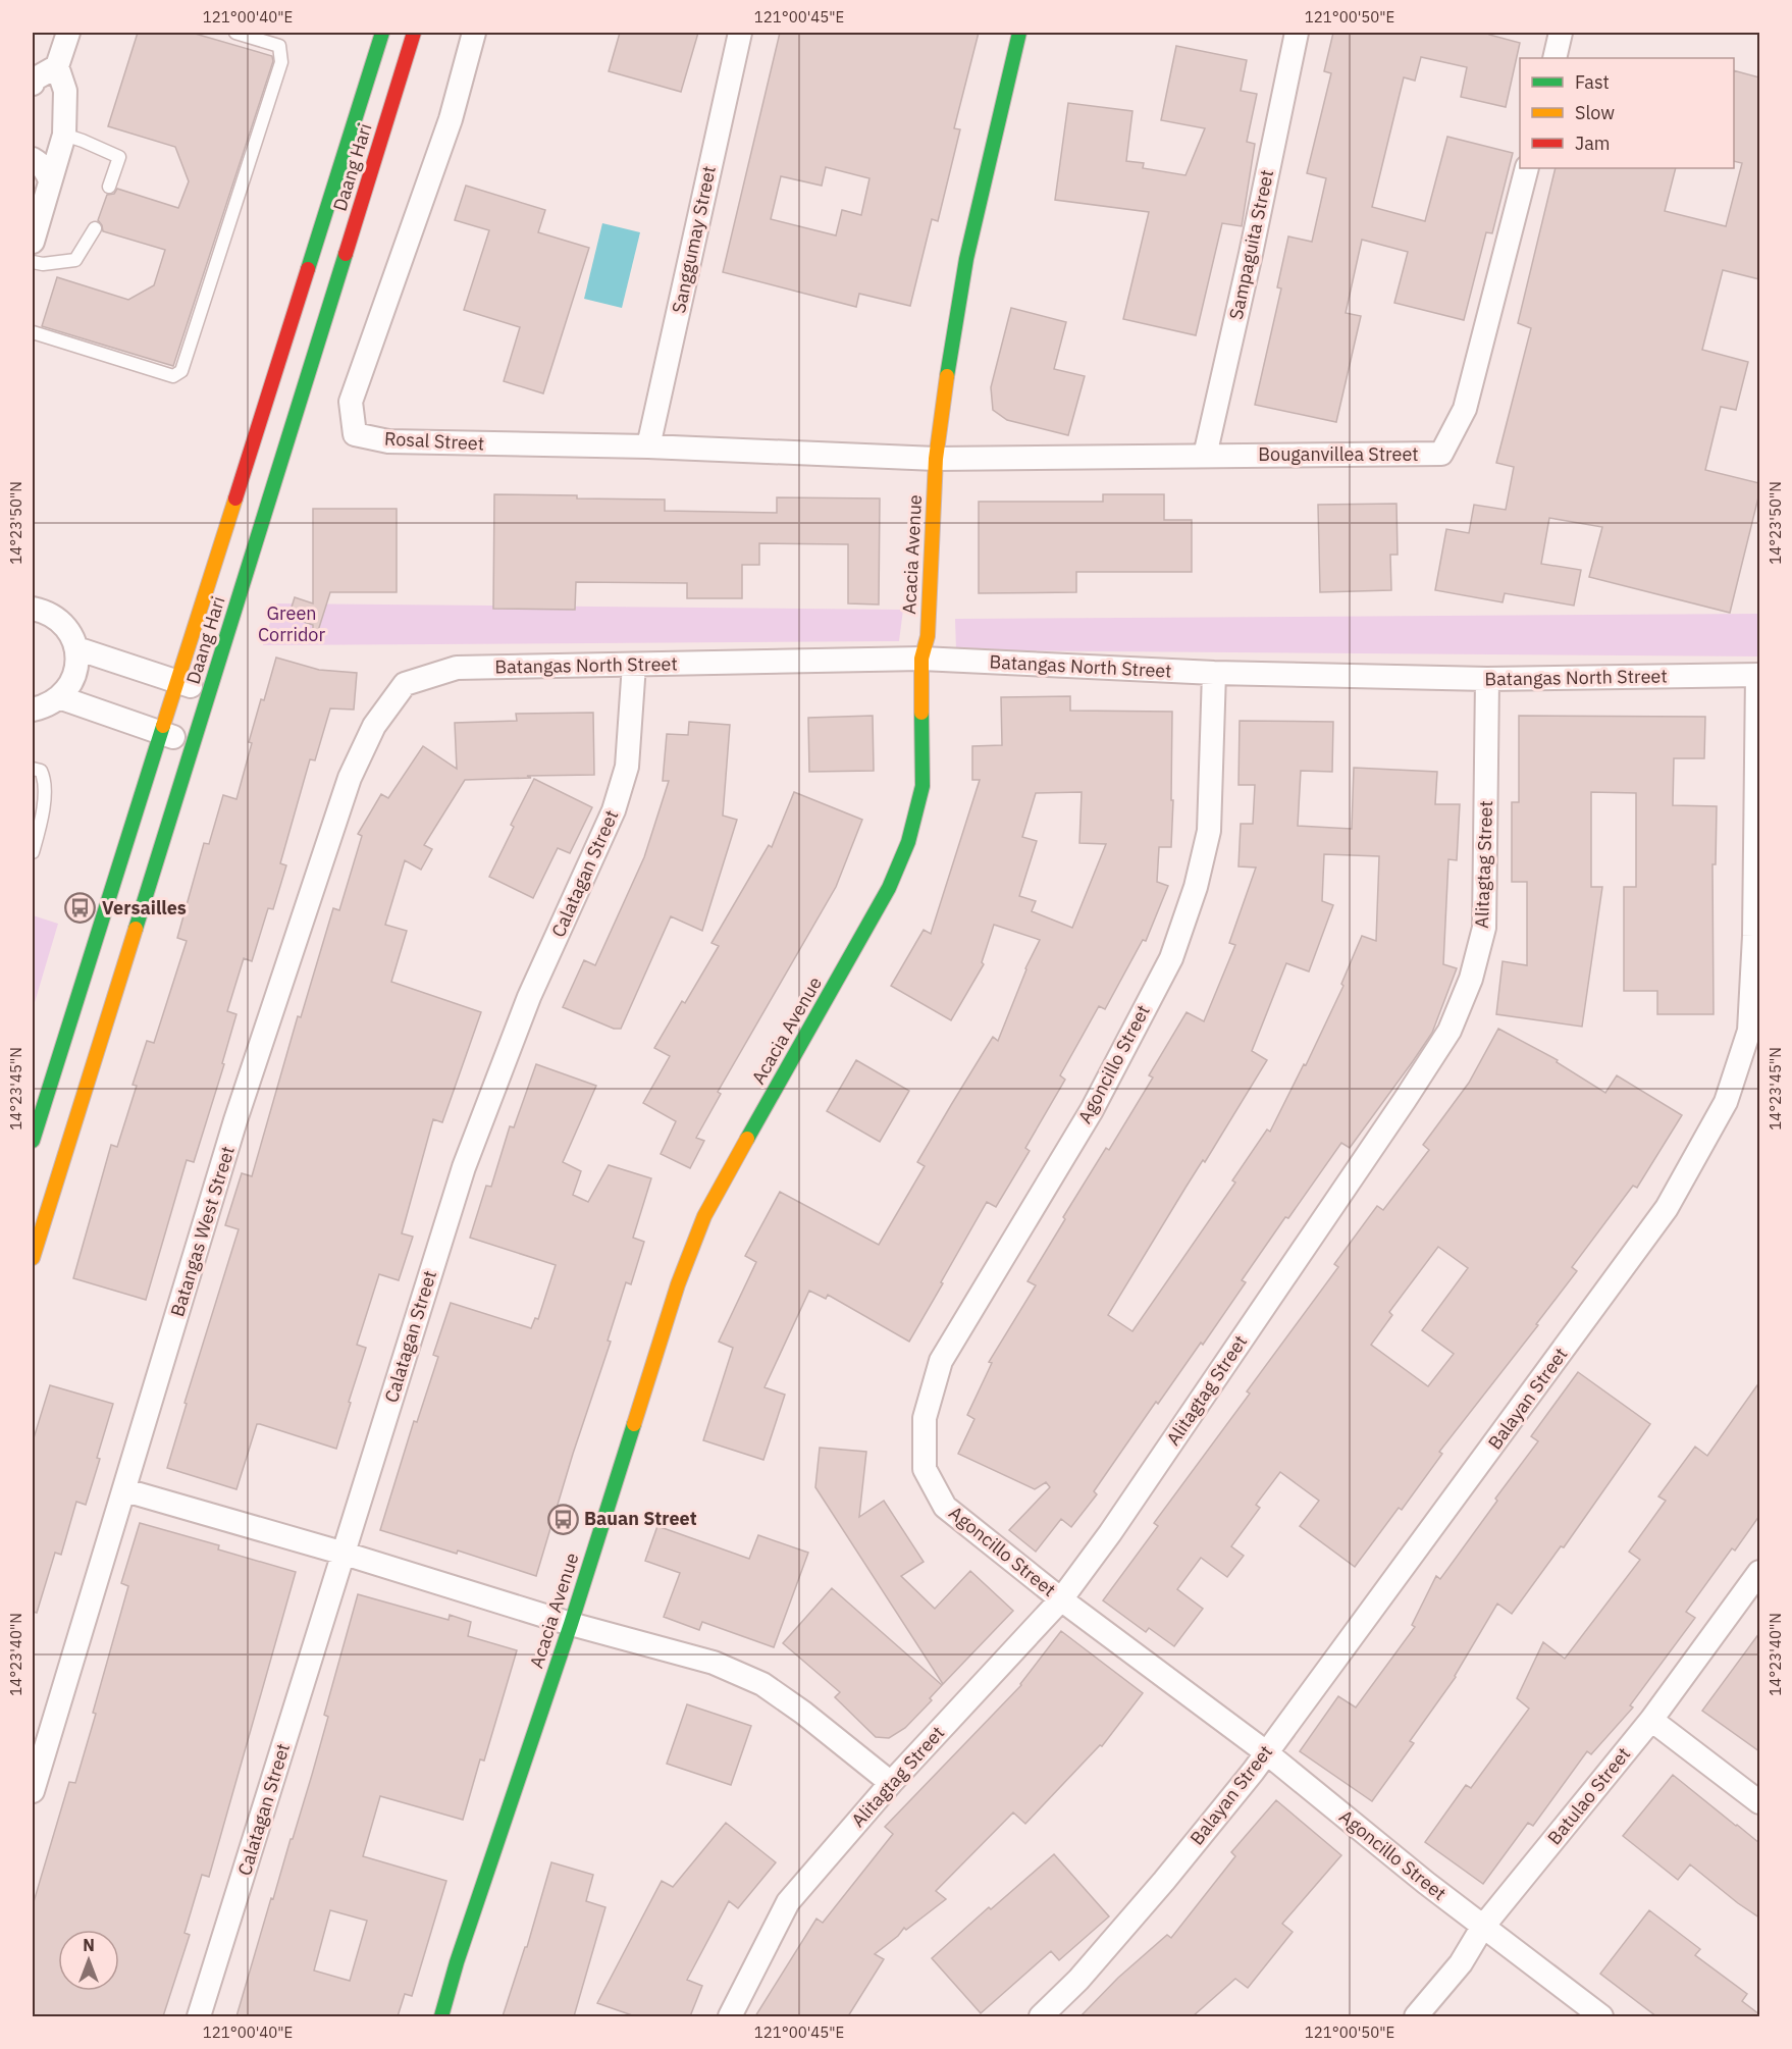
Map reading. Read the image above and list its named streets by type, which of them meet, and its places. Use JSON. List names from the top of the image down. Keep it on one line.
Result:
{"streets":{"main road":["Daang Hari","Acacia Avenue"],"street":["Sanggumay Street","Sampaguita Street","Rosal Street","Bouganvillea Street","Batangas North Street","Alitagtag Street","Calatagan Street","Agoncillo Street","Batangas West Street","Balayan Street","Batulao Street"]},"crossings":[["Sanggumay Street","Rosal Street"],["Sampaguita Street","Bouganvillea Street"],["Rosal Street","Bouganvillea Street"],["Rosal Street","Acacia Avenue"],["Bouganvillea Street","Acacia Avenue"],["Acacia Avenue","Batangas North Street"],["Batangas North Street","Alitagtag Street"],["Batangas North Street","Calatagan Street"],["Batangas North Street","Agoncillo Street"],["Batangas North Street","Batangas West Street"],["Batangas North Street","Balayan Street"],["Alitagtag Street","Agoncillo Street"],["Agoncillo Street","Balayan Street"],["Agoncillo Street","Batulao Street"]],"parks":["Green Corridor"],"places":{"bus stop":["Versailles","Bauan Street"]},"legend":["Fast","Slow","Jam"],"north":"top","coordinates":["121°00'40\"E","121°00'45\"E","121°00'50\"E","14°23'50\"N","14°23'45\"N","14°23'40\"N"]}
